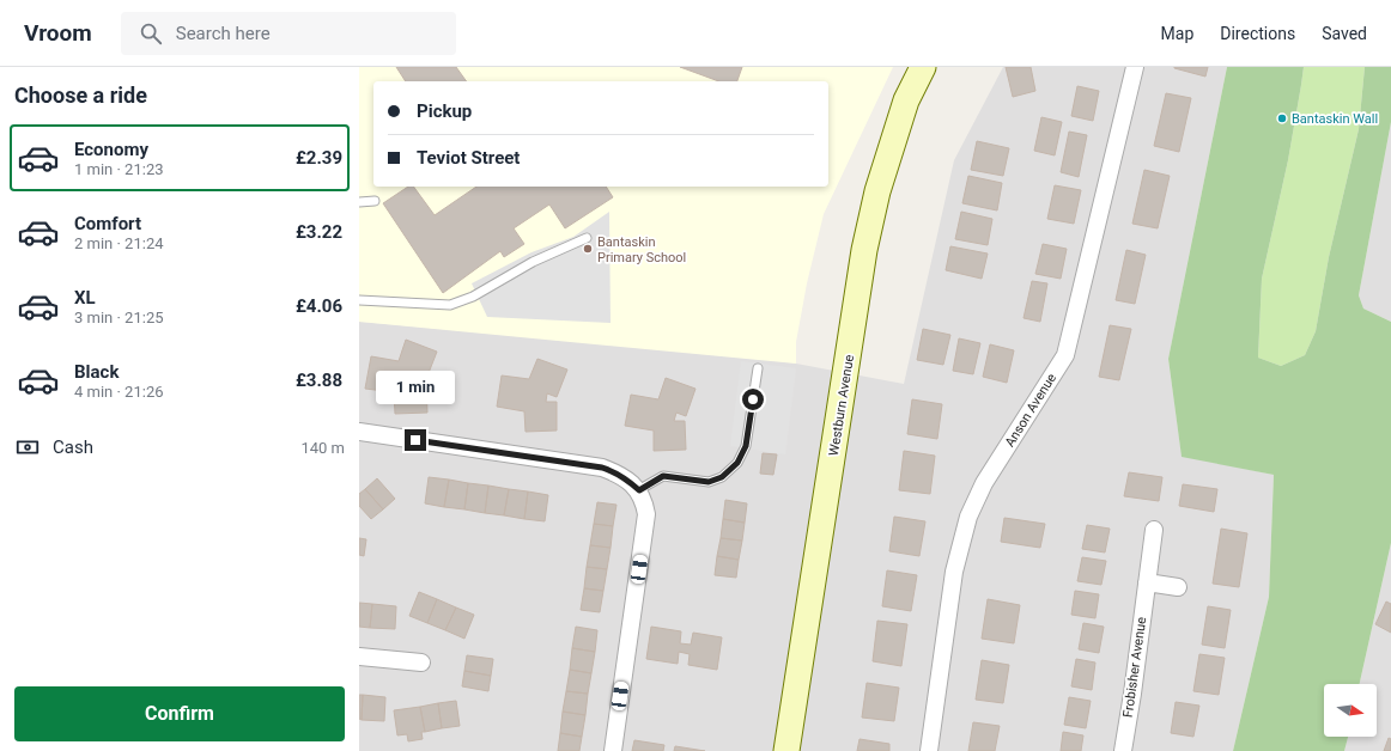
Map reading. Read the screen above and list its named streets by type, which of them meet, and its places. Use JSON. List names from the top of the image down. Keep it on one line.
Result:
{"streets":{"main road":["Westburn Avenue"],"street":["Anson Avenue","Frobisher Avenue"]},"places":["Bantaskin Wall","Bantaskin Primary School"],"north":"right","page":{"header":"Vroom","search":"Search here","nav":["Map","Directions","Saved"],"heading":"Choose a ride","banner":["Pickup","Teviot Street"],"list":[{"name":"Economy","note":"1 min · 21:23","value":"£2.39"},{"name":"Comfort","note":"2 min · 21:24","value":"£3.22"},{"name":"XL","note":"3 min · 21:25","value":"£4.06"},{"name":"Black","note":"4 min · 21:26","value":"£3.88"}],"bubble":"1 min","pay":["Cash","140 m"],"buttons":"Confirm"}}
